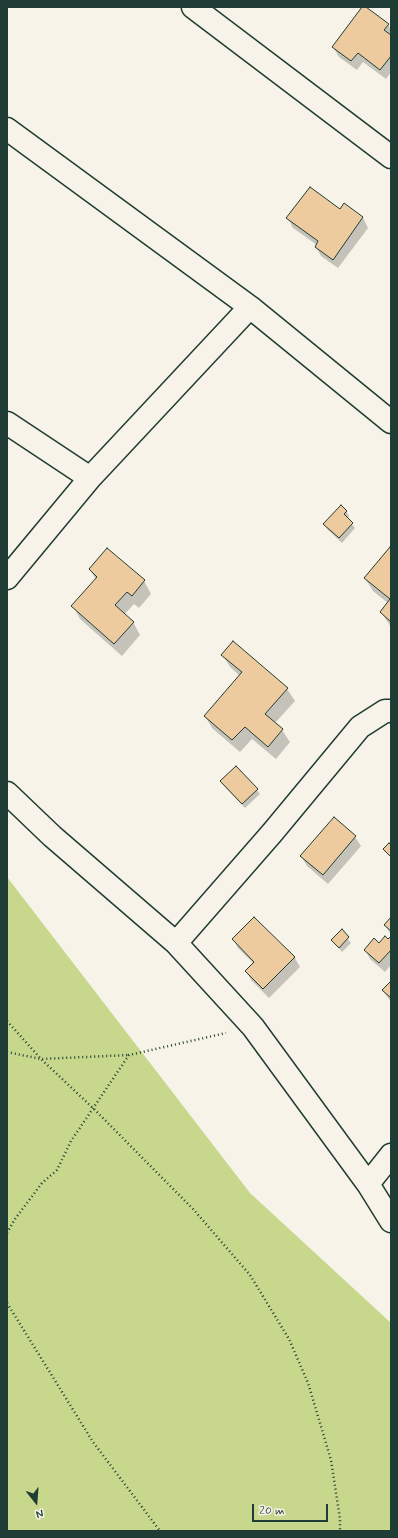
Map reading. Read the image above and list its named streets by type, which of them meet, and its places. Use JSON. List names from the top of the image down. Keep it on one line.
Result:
{"scale_bar":"20 m","north":"bottom"}
